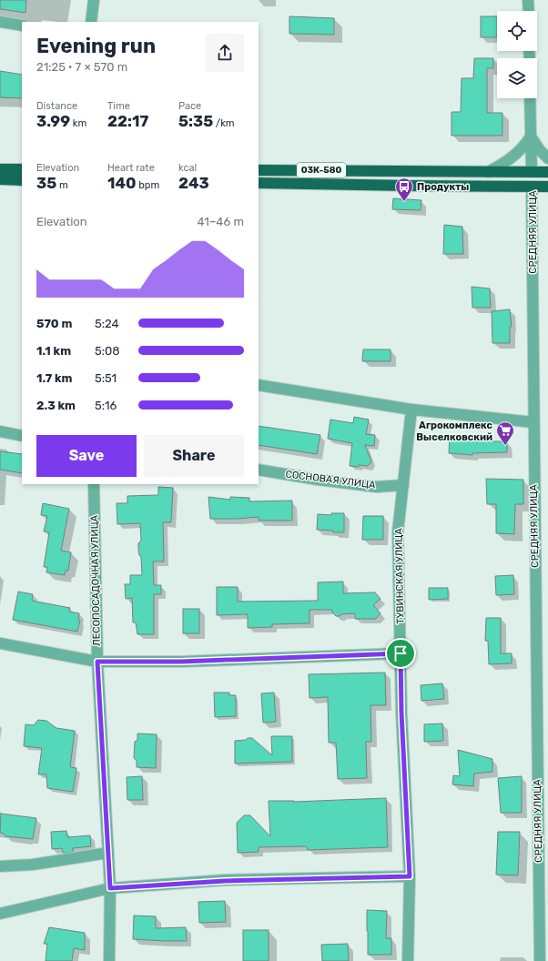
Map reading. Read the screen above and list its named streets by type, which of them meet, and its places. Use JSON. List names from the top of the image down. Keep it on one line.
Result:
{"streets":{"highway":["03К-580","СРЕДНЯЯ УЛИЦА"],"street":["СОСНОВАЯ УЛИЦА","ТУВИНСКАЯ УЛИЦА","ЛЕСОПОСАДОЧНАЯ УЛИЦА"]},"crossings":[["03К-580","СРЕДНЯЯ УЛИЦА"],["СОСНОВАЯ УЛИЦА","ТУВИНСКАЯ УЛИЦА"]],"places":{"bus stop":["Продукты"],"supermarket":["Агрокомплекс Выселковский"]},"page":{"heading":["Evening run","21:25 · 7 × 570 m"],"stats":[["Distance","3.99 km"],["Time","22:17"],["Pace","5:35 /km"],["Elevation","35 m"],["Heart rate","140 bpm"],["kcal","243"]],"chart":["Elevation","41–46 m"],"list":[{"name":"570 m","note":"5:24"},{"name":"1.1 km","note":"5:08"},{"name":"1.7 km","note":"5:51"},{"name":"2.3 km","note":"5:16"}],"buttons":["Save","Share"]}}
